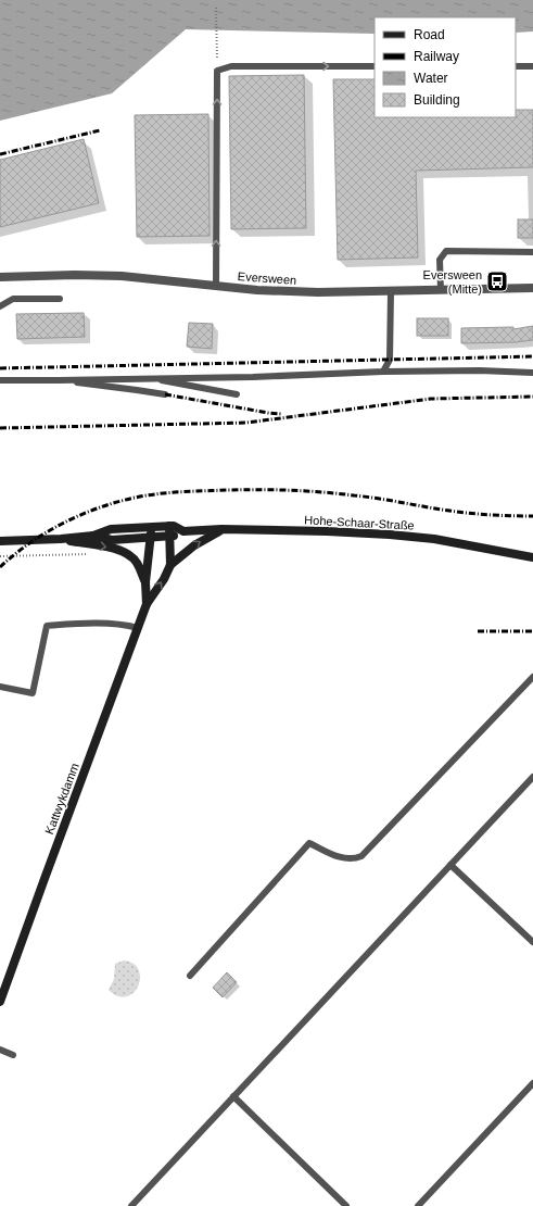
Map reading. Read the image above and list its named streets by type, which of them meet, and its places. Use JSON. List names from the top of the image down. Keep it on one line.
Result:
{"streets":{"main road":["Hohe-Schaar-Straße","Kattwykdamm"],"street":["Eversween"]},"crossings":[["Hohe-Schaar-Straße","Kattwykdamm"]],"places":{"bus stop":["Eversween (Mitte)"]},"legend":["Road","Railway","Water","Building"]}
